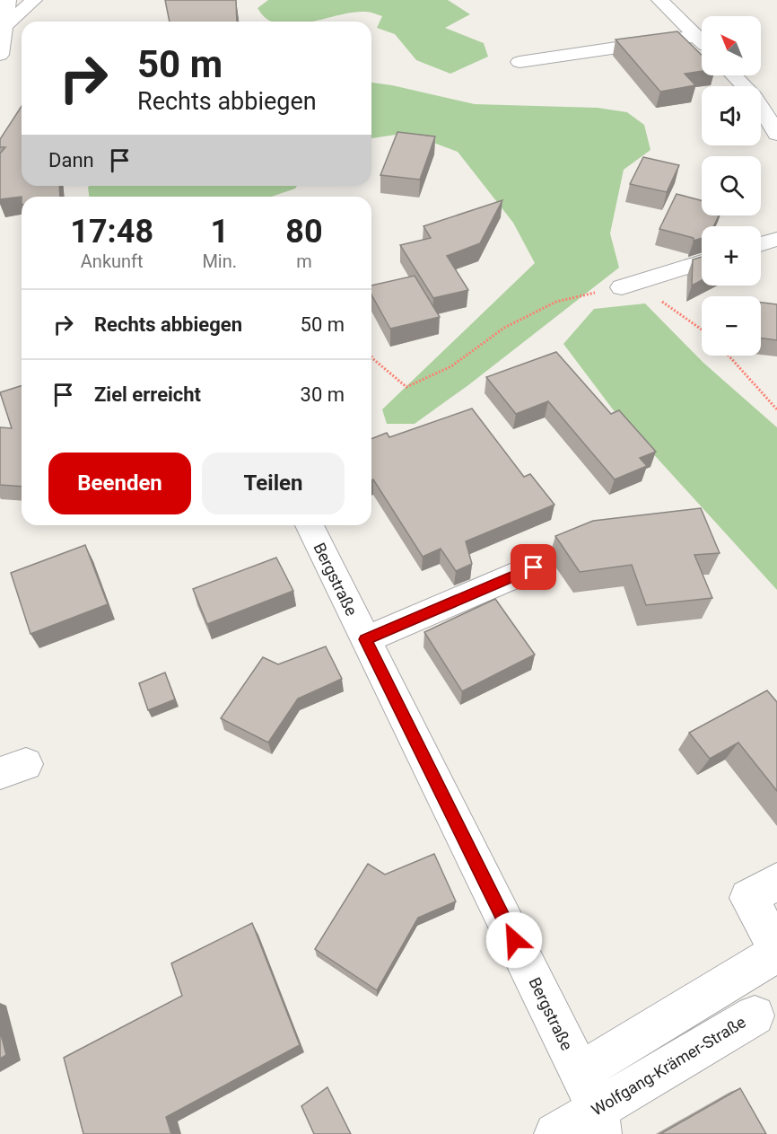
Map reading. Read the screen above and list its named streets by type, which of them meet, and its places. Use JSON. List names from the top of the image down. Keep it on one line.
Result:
{"streets":{"street":["Bergstraße","Wolfgang-Krämer-Straße"]},"crossings":[["Bergstraße","Wolfgang-Krämer-Straße"]],"north":"top left","page":{"map_buttons":["+","−"],"turn":["50 m","Rechts abbiegen"],"then":"Dann","eta":["17:48","Ankunft","1","Min.","80","m"],"list":[{"name":"Rechts abbiegen","value":"50 m"},{"name":"Ziel erreicht","value":"30 m"}],"buttons":["Beenden","Teilen"]}}
